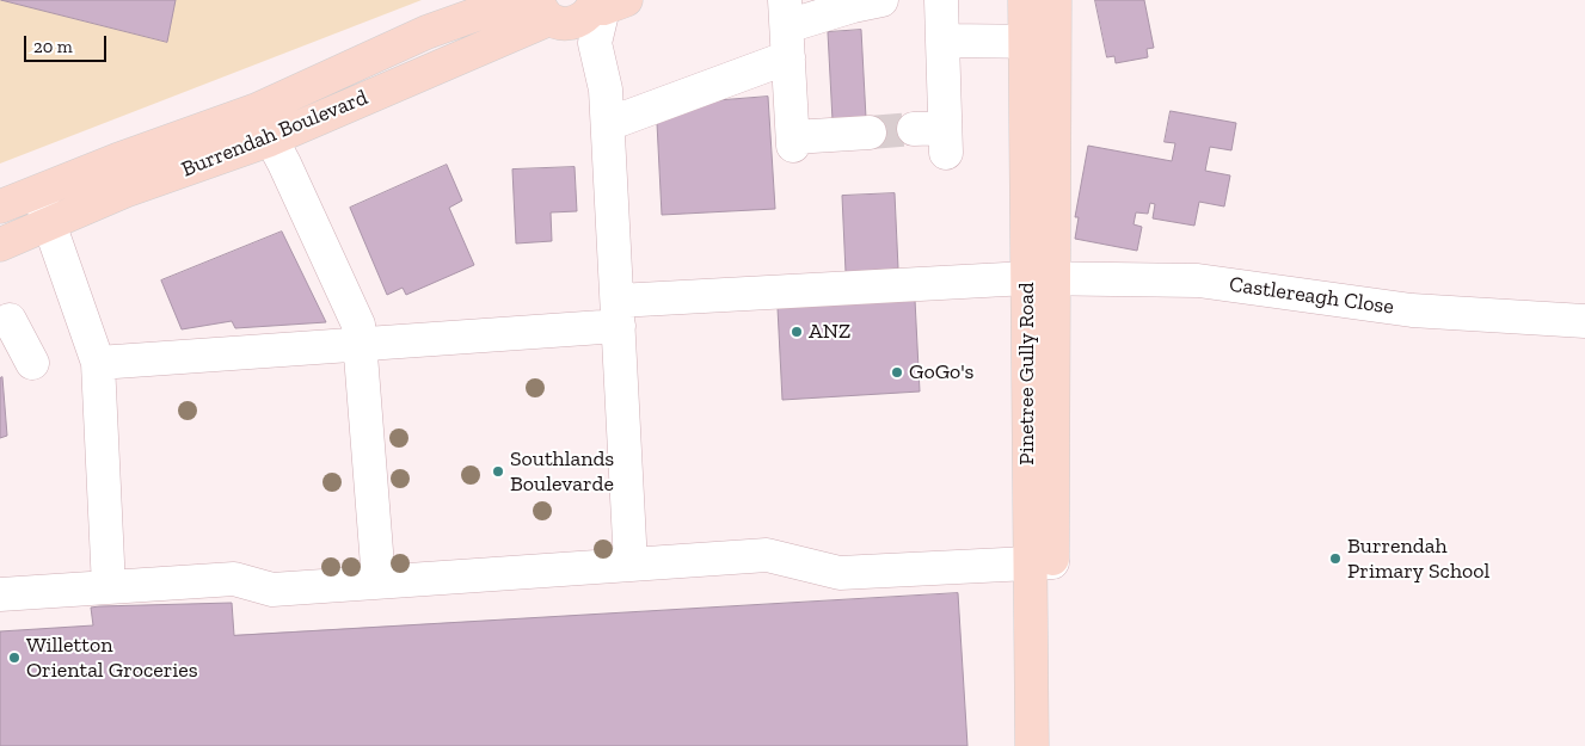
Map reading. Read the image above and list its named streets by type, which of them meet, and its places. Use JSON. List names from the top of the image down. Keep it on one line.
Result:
{"streets":{"main road":["Burrendah Boulevard","Pinetree Gully Road"],"street":["Castlereagh Close"]},"crossings":[["Castlereagh Close","Pinetree Gully Road"]],"places":["ANZ","GoGo's","Southlands Boulevarde","Burrendah Primary School","Willetton Oriental Groceries"],"scale_bar":"20 m"}
